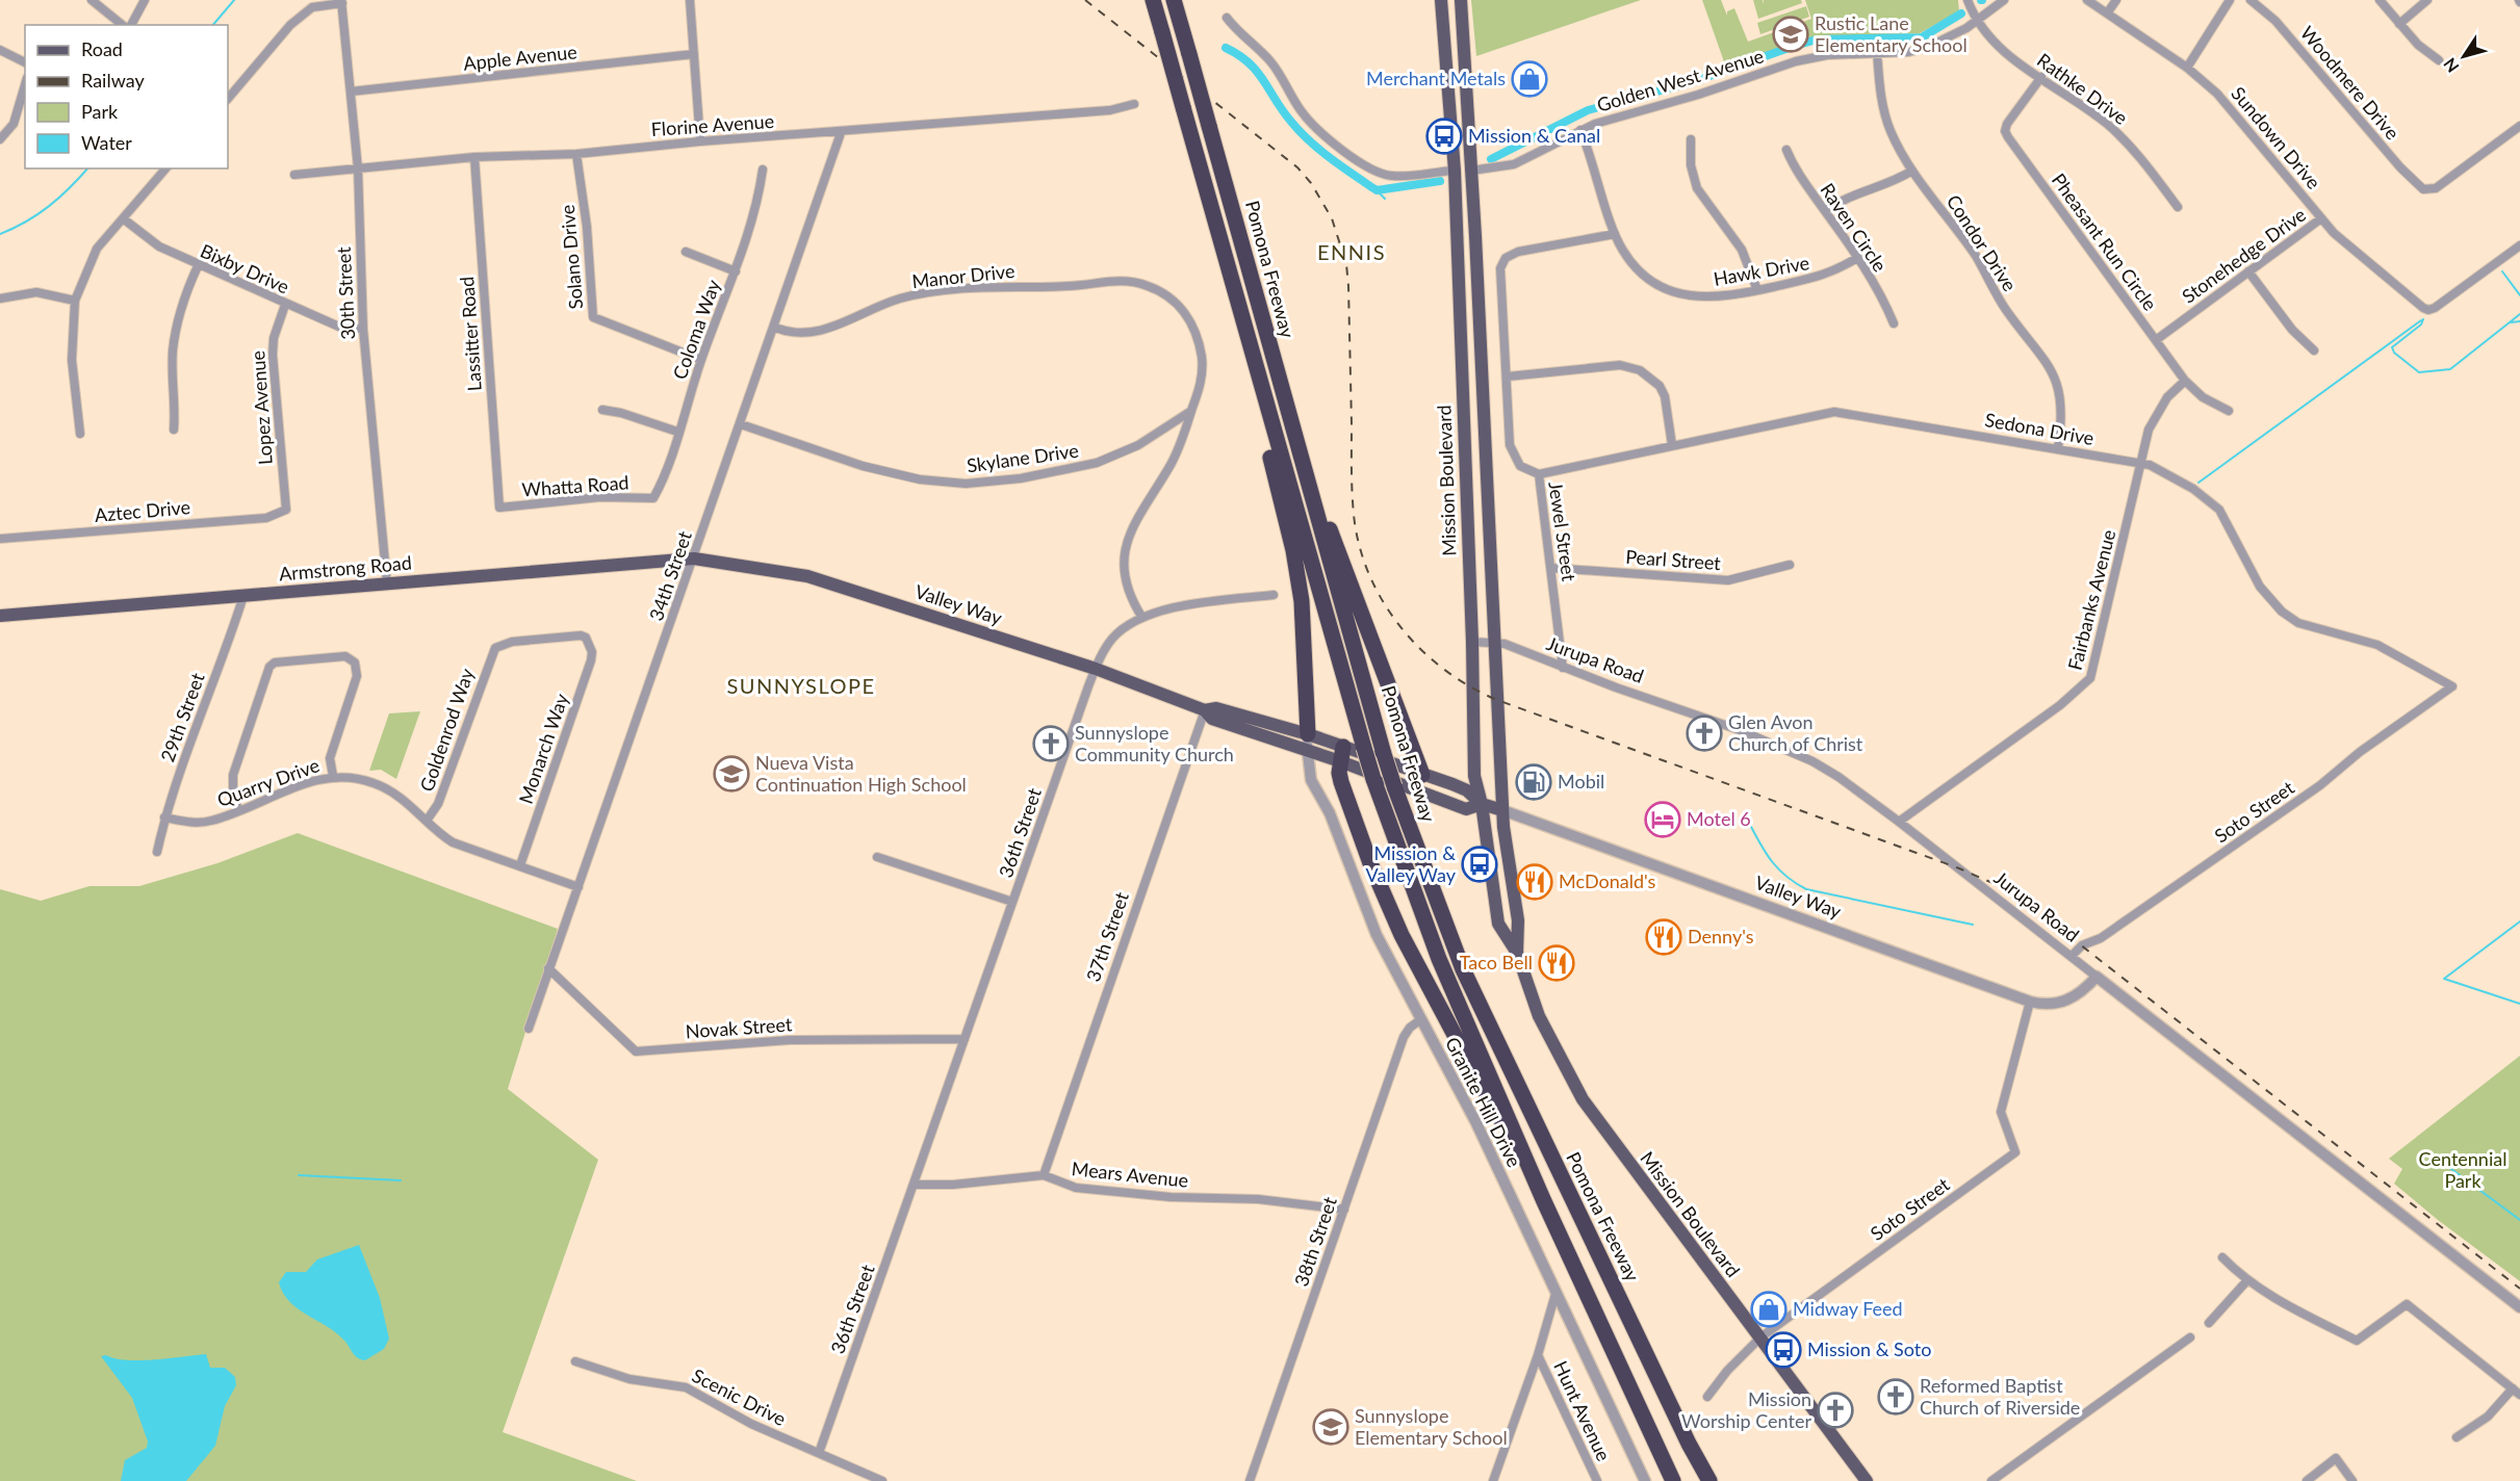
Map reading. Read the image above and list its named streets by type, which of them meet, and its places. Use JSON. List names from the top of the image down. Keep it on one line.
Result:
{"streets":{"highway":["Pomona Freeway"],"main road":["Mission Boulevard","Armstrong Road","Valley Way"],"street":["Apple Avenue","Golden West Avenue","Woodmere Drive","Rathke Drive","Florine Avenue","Sundown Drive","Raven Circle","Pheasant Run Circle","Condor Drive","Stonehedge Drive","Solano Drive","Bixby Drive","Hawk Drive","Manor Drive","30th Street","Coloma Way","Lassitter Road","Lopez Avenue","Sedona Drive","Skylane Drive","Whatta Road","Aztec Drive","Jewel Street","Pearl Street","34th Street","Fairbanks Avenue","Jurupa Road","29th Street","Goldenrod Way","Monarch Way","Quarry Drive","Soto Street","36th Street","37th Street","Novak Street","Granite Hill Drive","Mears Avenue","38th Street","Scenic Drive","Hunt Avenue"]},"crossings":[["Apple Avenue","30th Street"],["Golden West Avenue","Rathke Drive"],["Golden West Avenue","Condor Drive"],["Golden West Avenue","Hawk Drive"],["Golden West Avenue","Mission Boulevard"],["Rathke Drive","Pheasant Run Circle"],["Florine Avenue","Solano Drive"],["Florine Avenue","30th Street"],["Florine Avenue","Lassitter Road"],["Florine Avenue","34th Street"],["Sundown Drive","Stonehedge Drive"],["Raven Circle","Hawk Drive"],["Pheasant Run Circle","Stonehedge Drive"],["Pheasant Run Circle","Fairbanks Avenue"],["Condor Drive","Sedona Drive"],["Solano Drive","Coloma Way"],["Bixby Drive","30th Street"],["Bixby Drive","Lopez Avenue"],["Hawk Drive","Jewel Street"],["Manor Drive","Skylane Drive"],["Manor Drive","34th Street"],["30th Street","Armstrong Road"],["Coloma Way","Whatta Road"],["Lassitter Road","Whatta Road"],["Lopez Avenue","Aztec Drive"],["Sedona Drive","Jewel Street"],["Sedona Drive","Fairbanks Avenue"],["Sedona Drive","Soto Street"],["Skylane Drive","34th Street"],["Mission Boulevard","Valley Way"],["Mission Boulevard","Jurupa Road"],["Mission Boulevard","Soto Street"],["Jewel Street","Pearl Street"],["Jewel Street","Jurupa Road"],["Armstrong Road","34th Street"],["Armstrong Road","Valley Way"],["Armstrong Road","29th Street"],["34th Street","Valley Way"],["34th Street","Quarry Drive"],["34th Street","Novak Street"],["Fairbanks Avenue","Jurupa Road"],["Valley Way","Jurupa Road"],["Valley Way","Soto Street"],["Valley Way","36th Street"],["Valley Way","37th Street"],["Valley Way","Granite Hill Drive"],["Jurupa Road","Soto Street"],["29th Street","Quarry Drive"],["Goldenrod Way","Monarch Way"],["Goldenrod Way","Quarry Drive"],["Monarch Way","Quarry Drive"],["36th Street","Novak Street"],["36th Street","Mears Avenue"],["36th Street","Scenic Drive"],["37th Street","Mears Avenue"],["Granite Hill Drive","38th Street"],["Mears Avenue","38th Street"]],"districts":["ENNIS","SUNNYSLOPE"],"parks":["Centennial Park"],"places":{"school or university":["Rustic Lane Elementary School","Nueva Vista Continuation High School","Sunnyslope Elementary School"],"shop":["Merchant Metals","Midway Feed"],"bus stop":["Mission & Canal","Mission & Valley Way","Mission & Soto"],"church":["Glen Avon Church of Christ","Sunnyslope Community Church","Reformed Baptist Church of Riverside","Mission Worship Center"],"fuel station":["Mobil"],"hotel":["Motel 6"],"restaurant":["McDonald's","Denny's","Taco Bell"]},"legend":["Road","Railway","Park","Water"],"north":"bottom left"}
